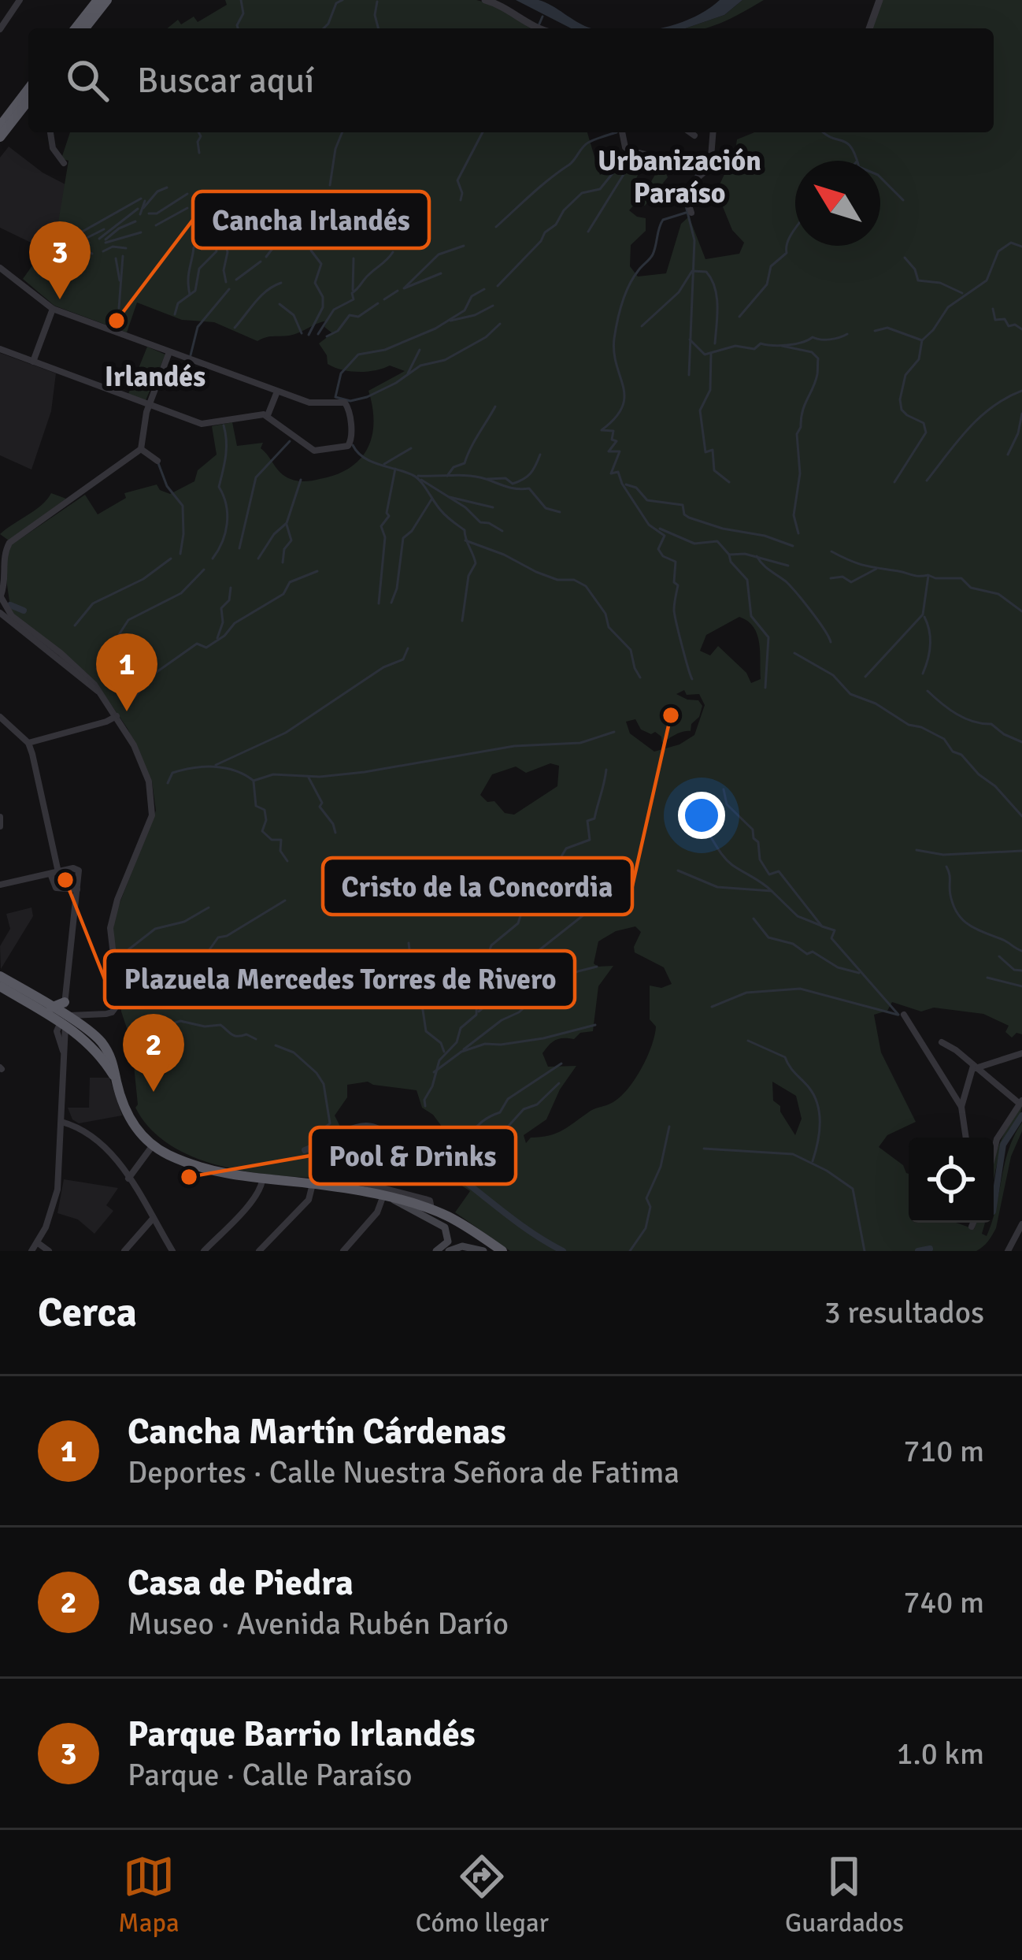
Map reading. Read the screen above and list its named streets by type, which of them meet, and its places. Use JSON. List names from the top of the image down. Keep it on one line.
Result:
{"districts":["Urbanización Paraíso","Irlandés"],"places":["Cancha Irlandés","Cristo de la Concordia","Plazuela Mercedes Torres de Rivero","Pool & Drinks"],"north":"top left","page":{"search":"Buscar aquí","pins":["3","1","2"],"heading":["Cerca","3 resultados"],"list":[{"mark":"1","name":"Cancha Martín Cárdenas","note":"Deportes · Calle Nuestra Señora de Fatima","value":"710 m"},{"mark":"2","name":"Casa de Piedra","note":"Museo · Avenida Rubén Darío","value":"740 m"},{"mark":"3","name":"Parque Barrio Irlandés","note":"Parque · Calle Paraíso","value":"1.0 km"}],"nav":["Mapa","Cómo llegar","Guardados"]}}
